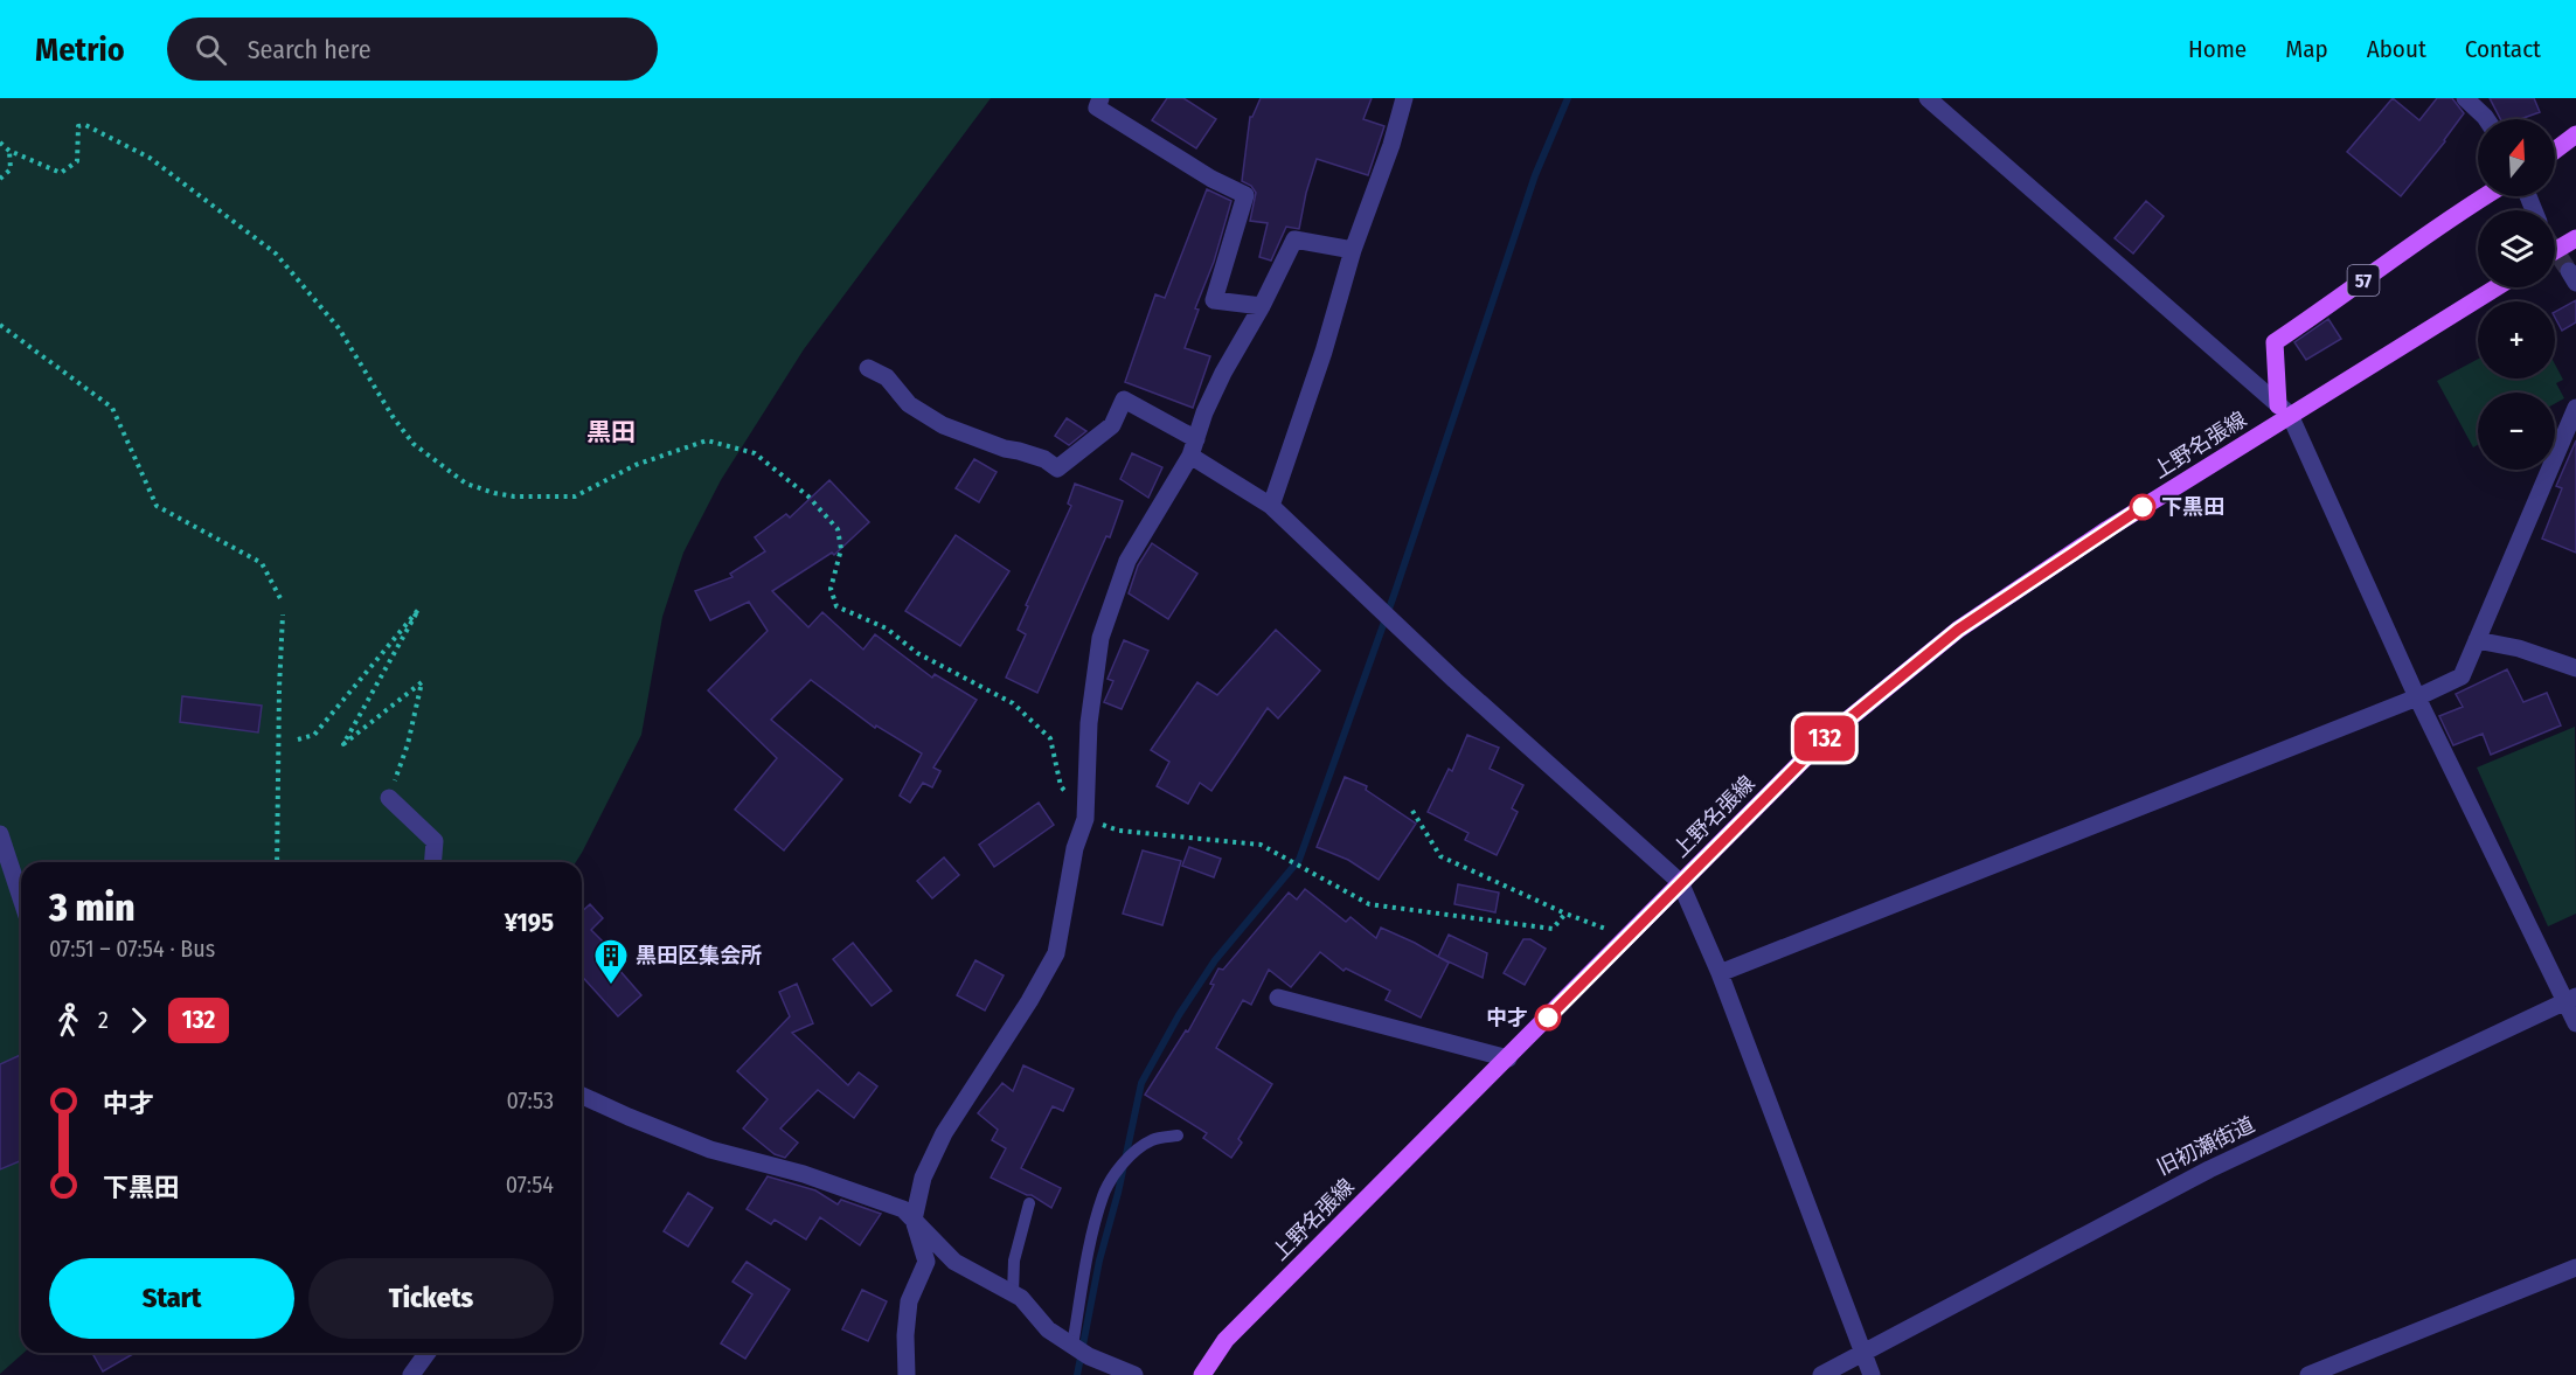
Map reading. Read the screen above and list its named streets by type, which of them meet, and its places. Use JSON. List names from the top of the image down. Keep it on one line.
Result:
{"streets":{"main road":["57","上野名張線"],"street":["旧初瀬街道"]},"crossings":[["57","上野名張線"]],"districts":["黒田"],"places":{"other":["下黒田","中才"],"building":["黒田区集会所"]},"lines":["bus line 132"],"north":"top","page":{"header":"Metrio","search":"Search here","nav":["Home","Map","About","Contact"],"on_map":"132","map_buttons":["+","−"],"heading":["3 min","07:51 – 07:54 · Bus","¥195"],"legs":["2","132"],"list":[{"name":"中才","value":"07:53"},{"name":"下黒田","value":"07:54"}],"buttons":["Start","Tickets"]}}
